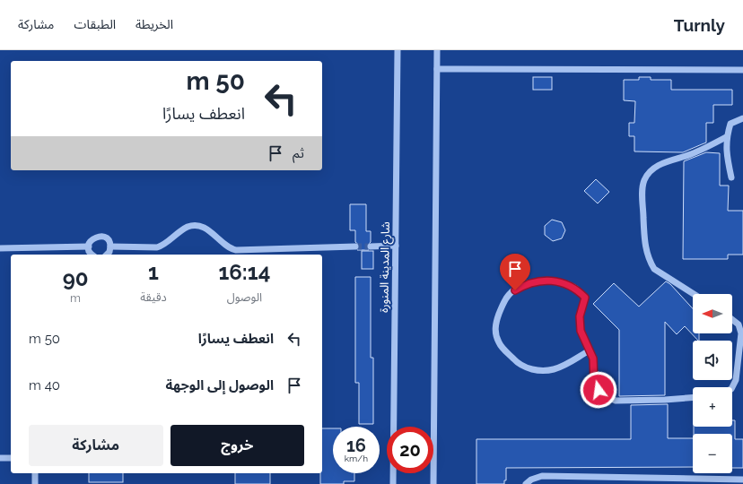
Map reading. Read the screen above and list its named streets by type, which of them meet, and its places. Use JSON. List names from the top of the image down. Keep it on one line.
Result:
{"streets":{"street":["شارع المدينة المنورة"]},"north":"left","page":{"header":"Turnly","nav":["الخريطة","الطبقات","مشاركة"],"turn":["50 m","انعطف يسارًا"],"then":"ثم","eta":["16:14","الوصول","1","دقيقة","90","m"],"map_buttons":["+","−"],"list":[{"name":"انعطف يسارًا","value":"50 m"},{"name":"الوصول إلى الوجهة","value":"40 m"}],"buttons":["خروج","مشاركة"],"speed":"16 km/h","limit":"20"}}
